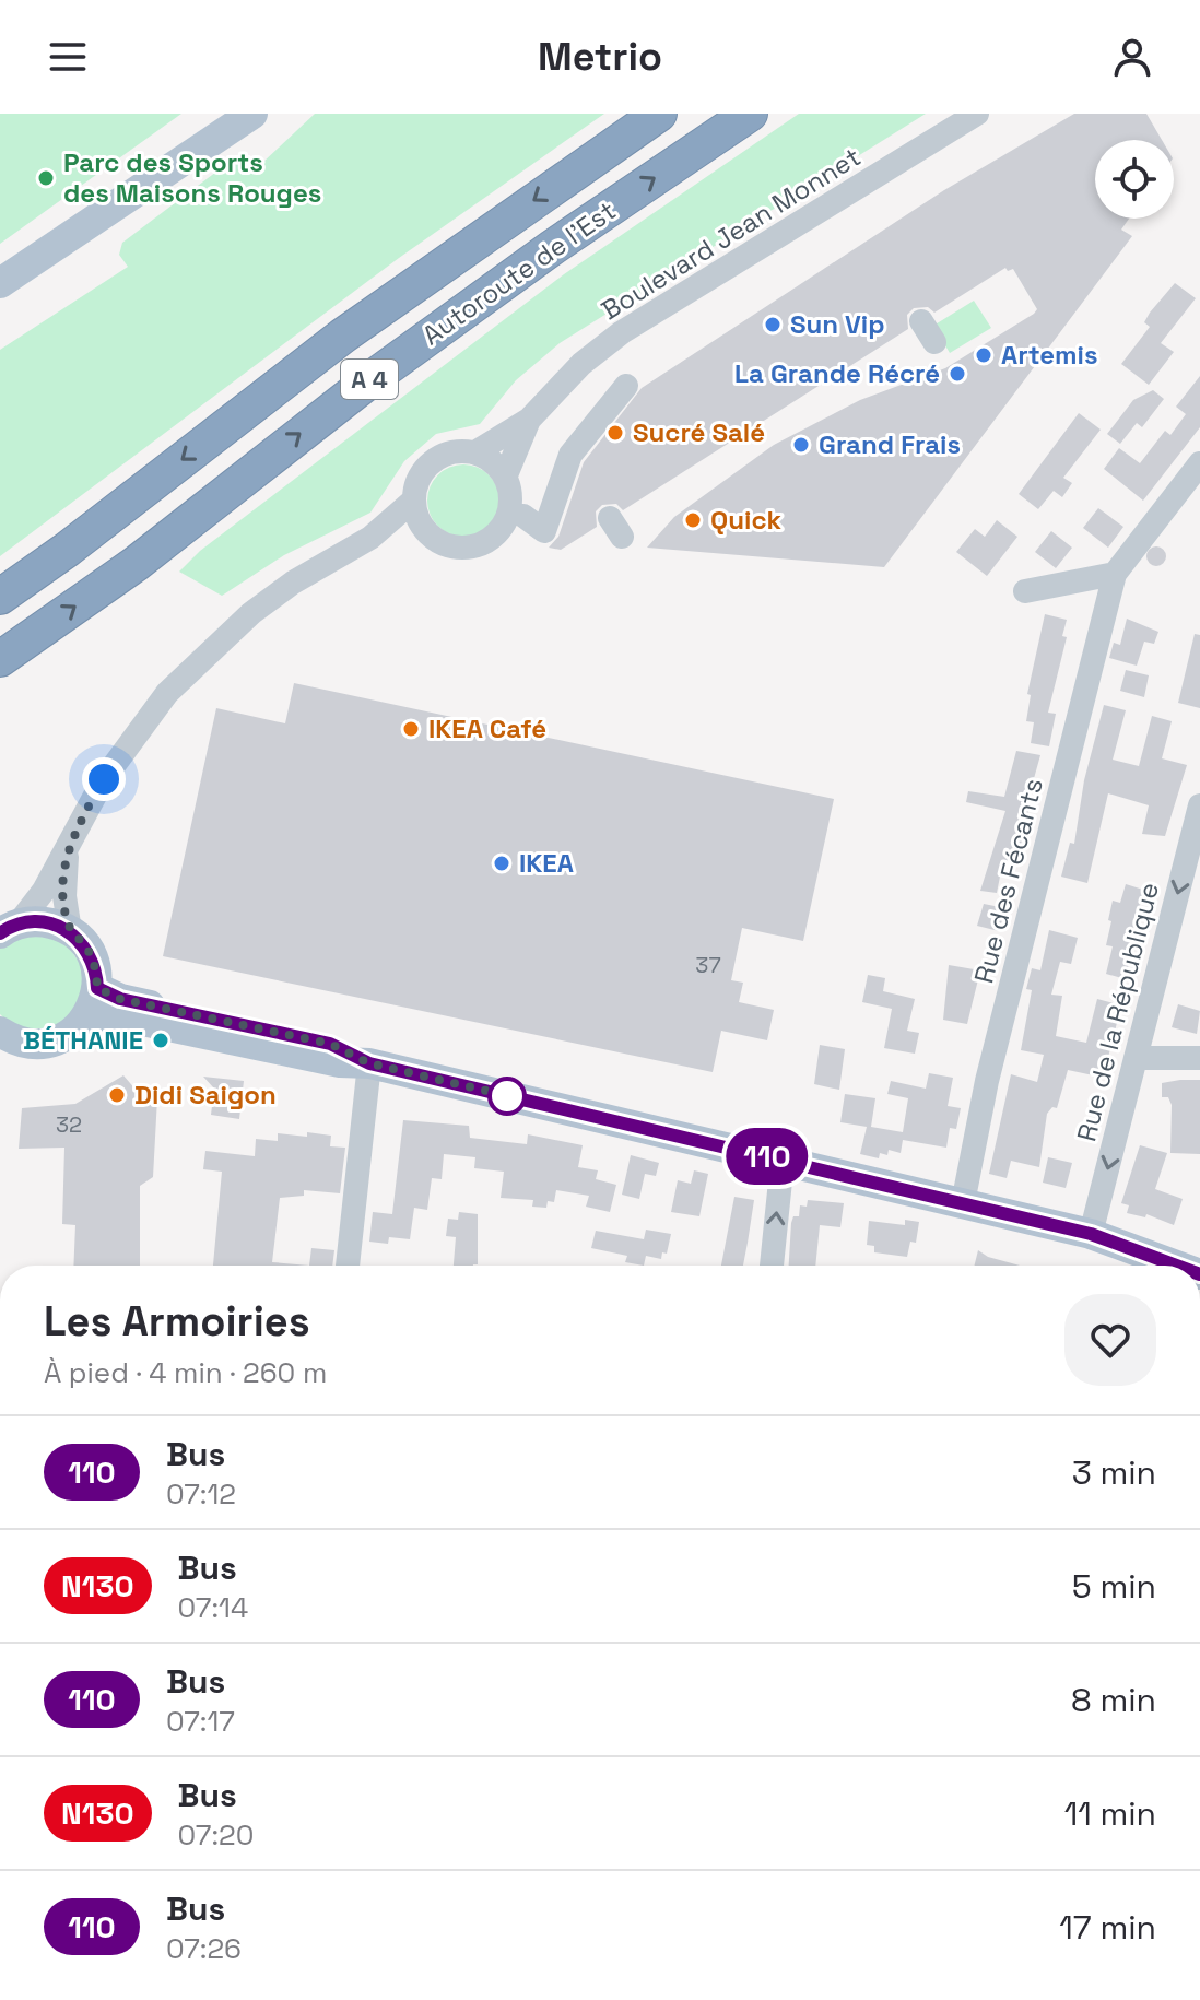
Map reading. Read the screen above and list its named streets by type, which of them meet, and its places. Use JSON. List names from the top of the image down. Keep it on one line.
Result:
{"streets":{"highway":["Autoroute de l’Est","A 4"],"street":["Boulevard Jean Monnet","Rue des Fécants","Rue de la République"]},"one_way":["Rue de la République"],"places":["Parc des Sports des Maisons Rouges","Sun Vip","Artemis","La Grande Récré","Sucré Salé","Grand Frais","Quick","IKEA Café","IKEA","BÉTHANIE","Didi Saigon"],"lines":["bus line 110"],"house_numbers":["37","32"],"page":{"header":"Metrio","on_map":"110","heading":["Les Armoiries","À pied · 4 min · 260 m"],"list":[{"mark":"110","name":"Bus","note":"07:12","value":"3 min"},{"mark":"N130","name":"Bus","note":"07:14","value":"5 min"},{"mark":"110","name":"Bus","note":"07:17","value":"8 min"},{"mark":"N130","name":"Bus","note":"07:20","value":"11 min"},{"mark":"110","name":"Bus","note":"07:26","value":"17 min"}]}}
